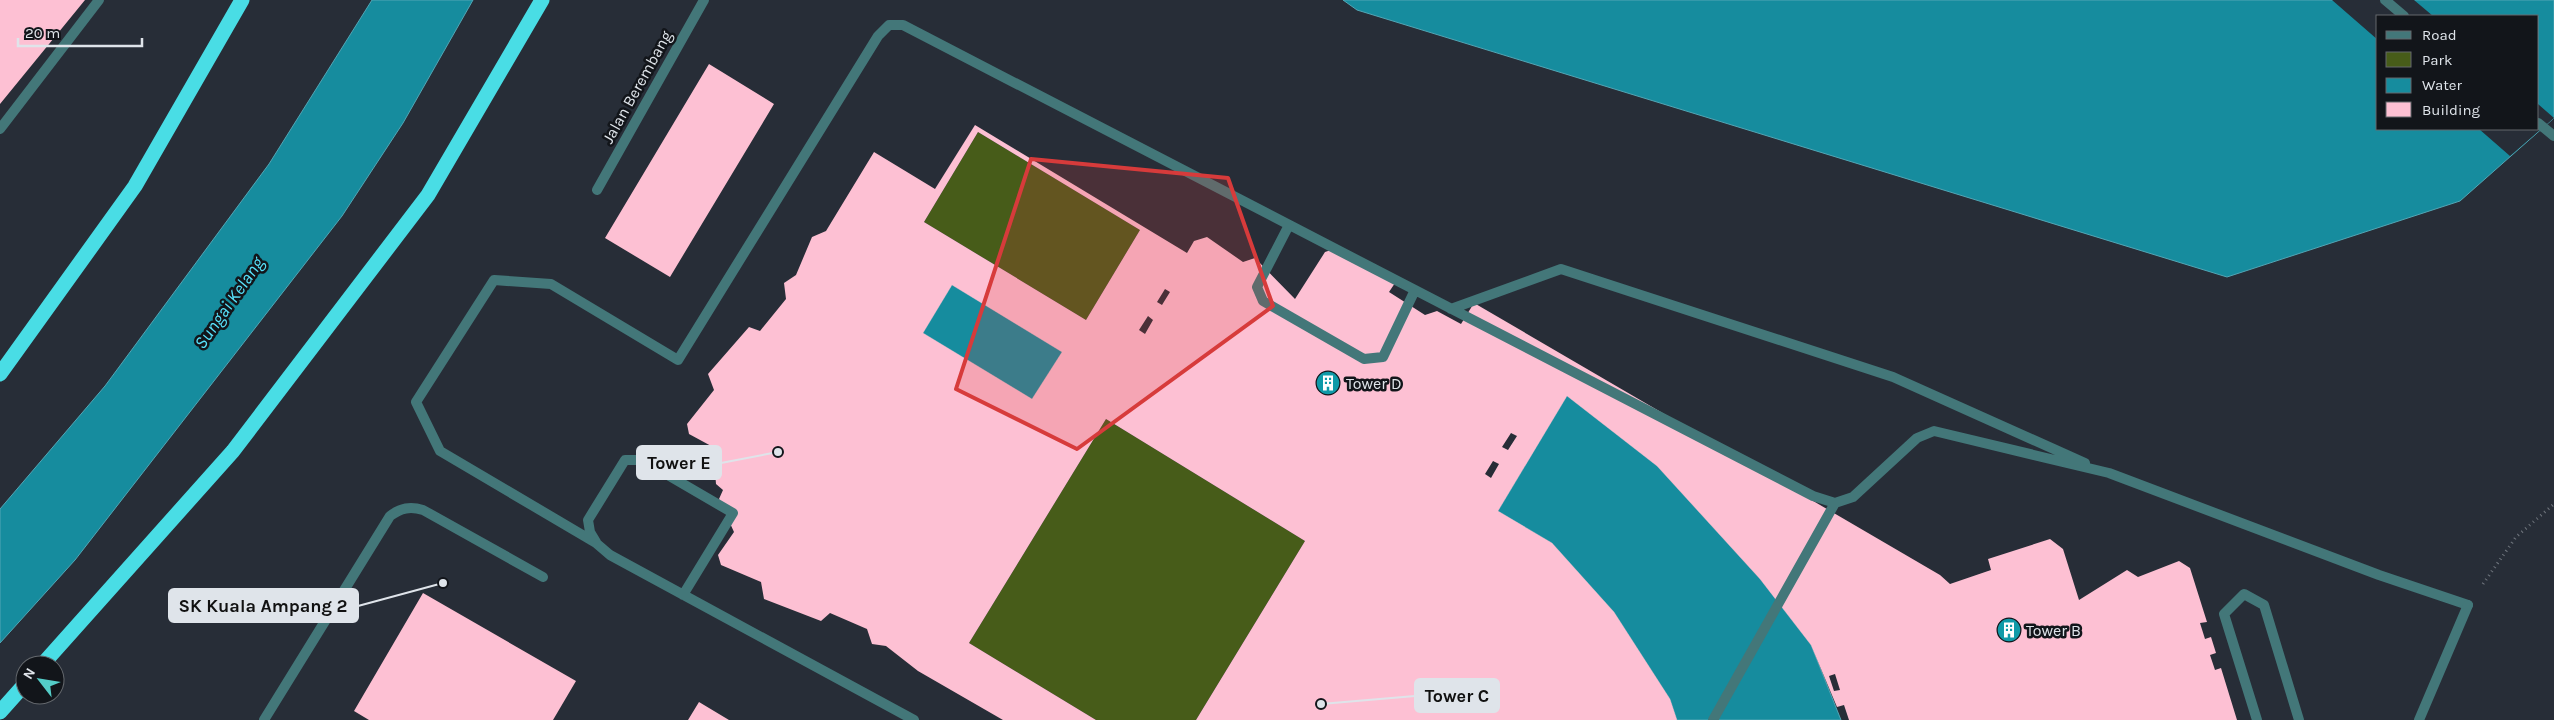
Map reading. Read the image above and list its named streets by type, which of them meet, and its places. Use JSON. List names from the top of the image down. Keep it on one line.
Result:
{"streets":{"street":["Jalan Berembang"]},"water":["Sungai Kelang"],"places":{"building":["Tower D","Tower B"],"other":["Tower E","SK Kuala Ampang 2","Tower C"]},"legend":["Road","Park","Water","Building"],"scale_bar":"20 m","north":"top left"}
